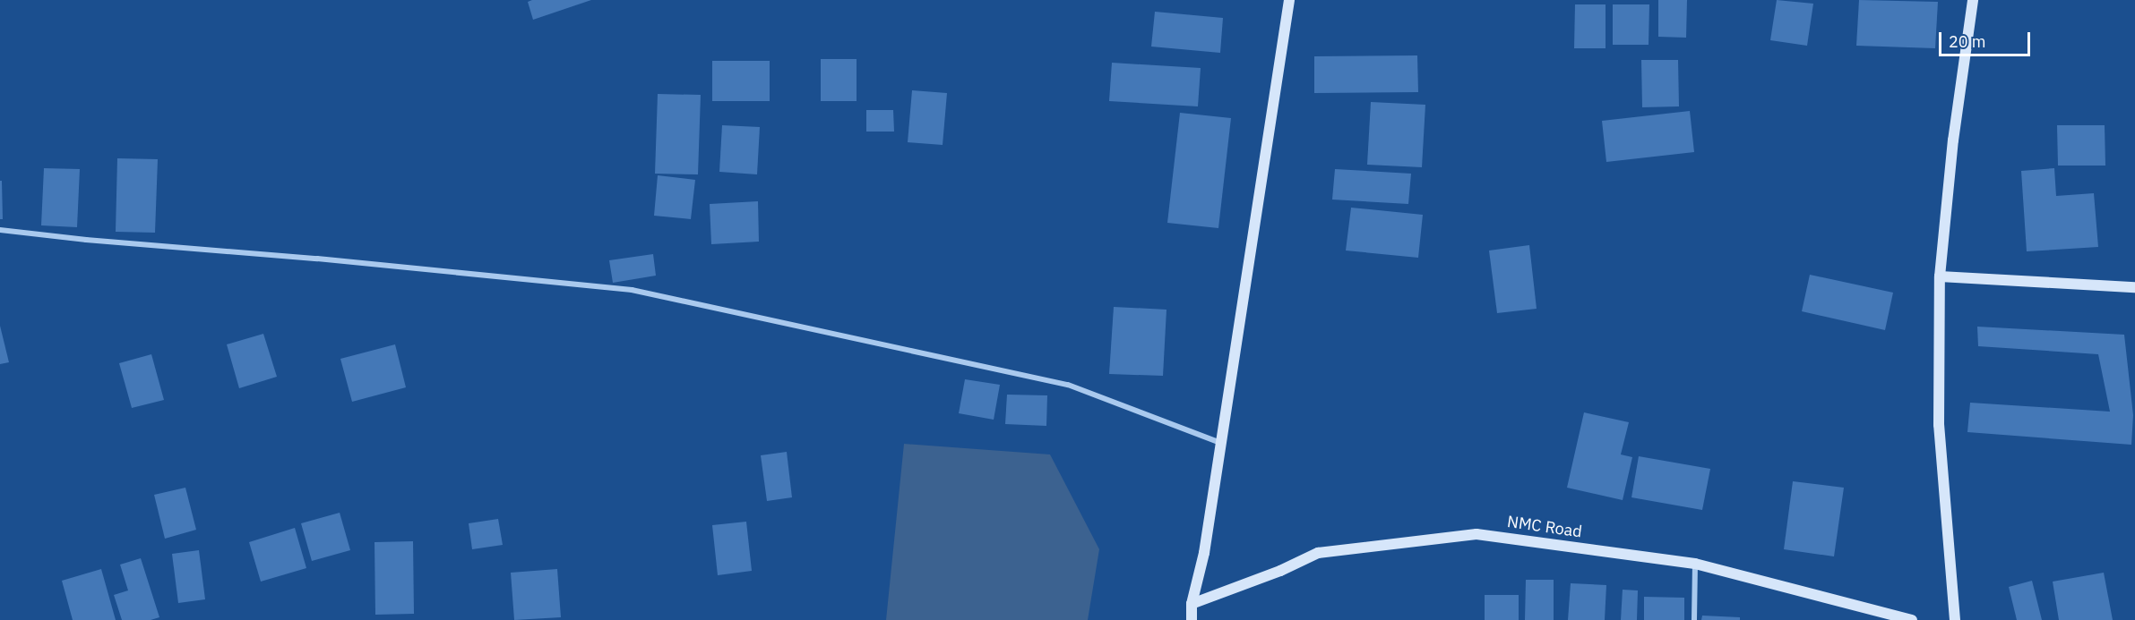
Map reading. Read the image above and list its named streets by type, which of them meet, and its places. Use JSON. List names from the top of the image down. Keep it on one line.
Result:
{"streets":{"street":["NMC Road"]},"scale_bar":"20 m"}
